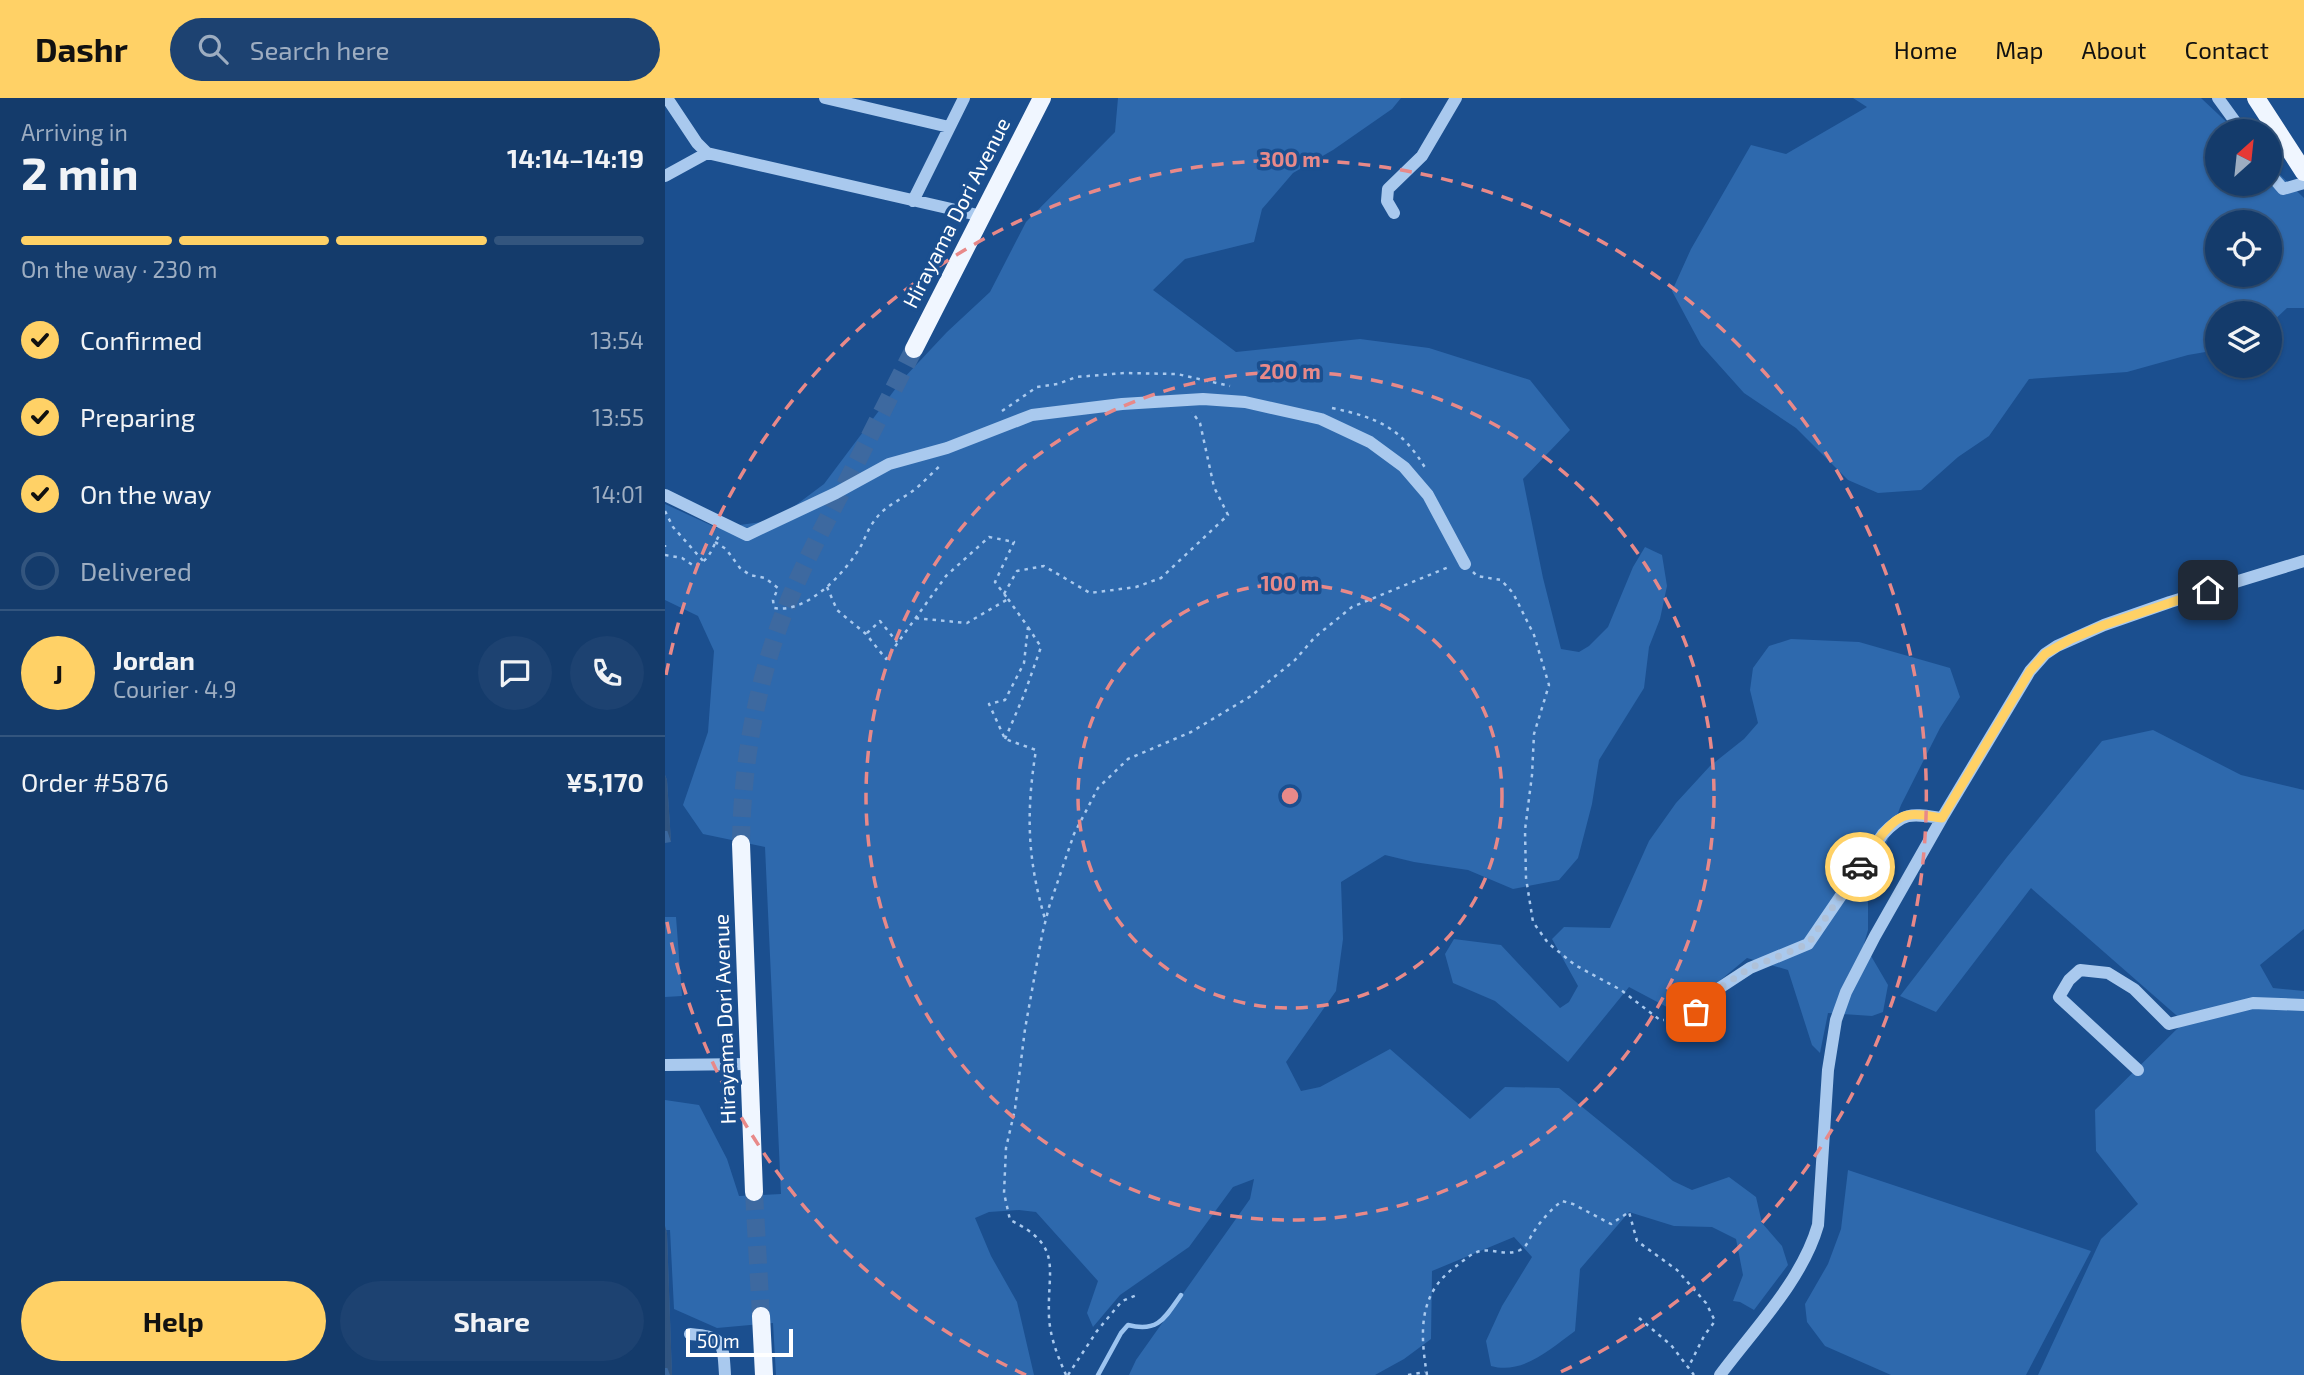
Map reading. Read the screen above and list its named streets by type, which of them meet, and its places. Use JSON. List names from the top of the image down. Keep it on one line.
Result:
{"streets":{"main road":["Hirayama Dori Avenue"]},"scale_bar":"50 m","north":"top right","page":{"header":"Dashr","search":"Search here","nav":["Home","Map","About","Contact"],"heading":["2 min","Arriving in","14:14–14:19"],"panel":["Jordan","Courier · 4.9","Order #5876","¥5,170"],"bar":"On the way · 230 m","list":[["Confirmed","13:54"],["Preparing","13:55"],["On the way","14:01"],"Delivered"],"round":"J","buttons":["Help","Share"],"scale":"50 m"},"rings":["300 m","200 m","100 m"]}
